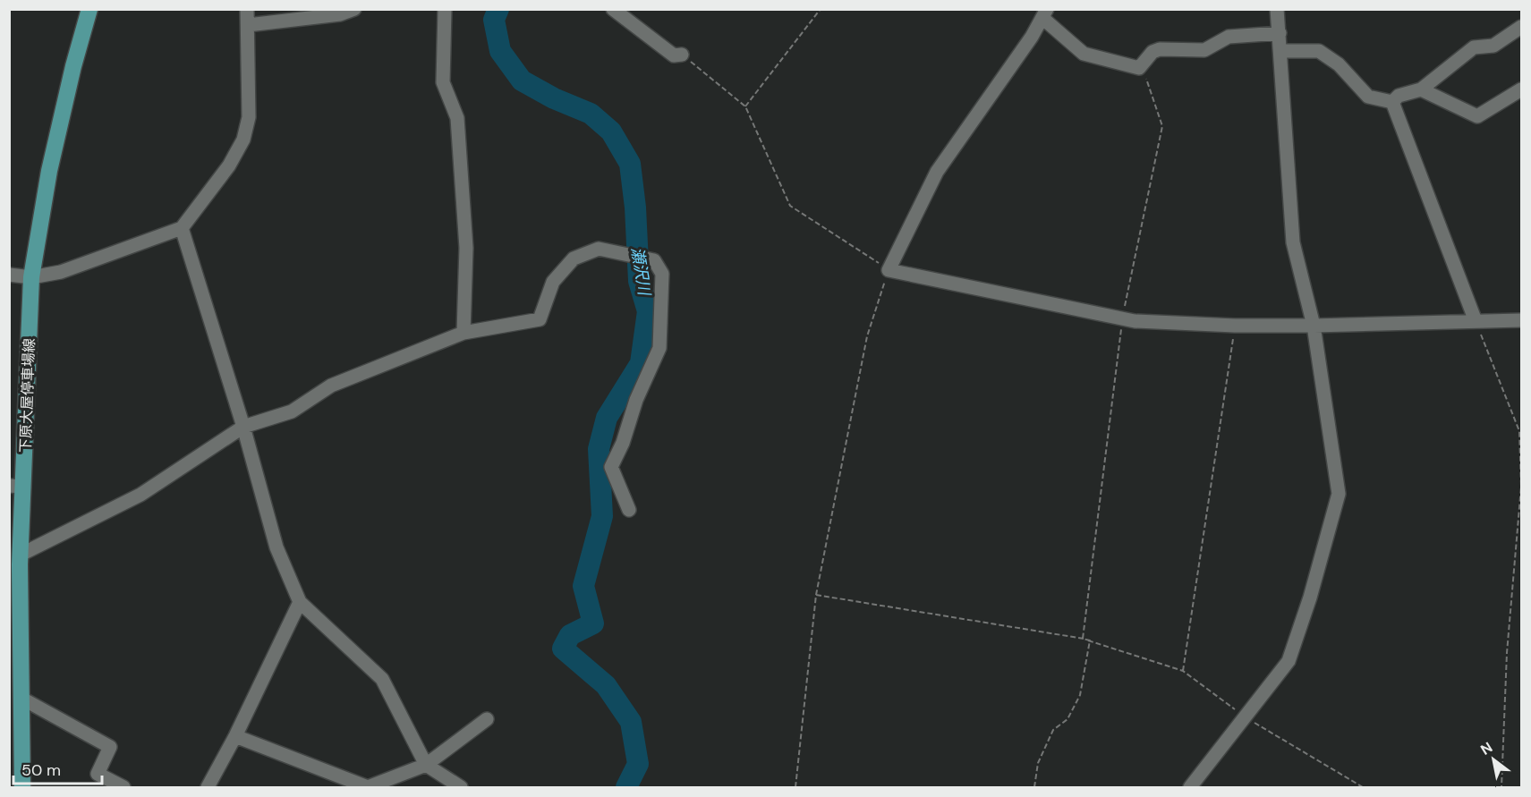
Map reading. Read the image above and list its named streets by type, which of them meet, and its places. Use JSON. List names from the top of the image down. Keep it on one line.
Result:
{"streets":{"main road":["下原大屋停車場線"]},"water":["瀬沢川"],"scale_bar":"50 m","north":"top left"}
